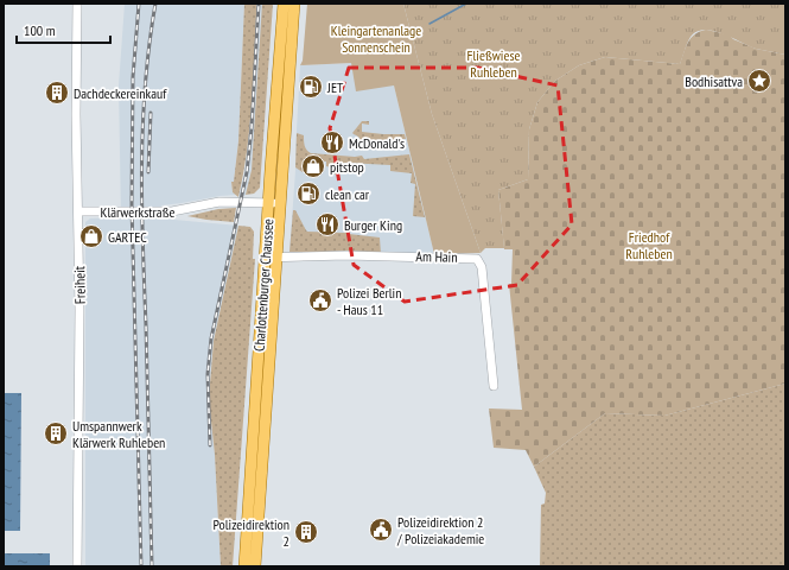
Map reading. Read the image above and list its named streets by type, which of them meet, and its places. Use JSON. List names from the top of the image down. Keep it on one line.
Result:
{"streets":{"main road":["Charlottenburger Chaussee"],"street":["Klärwerkstraße","Am Hain","Freiheit"]},"crossings":[["Klärwerkstraße","Freiheit"],["Klärwerkstraße","Charlottenburger Chaussee"],["Am Hain","Charlottenburger Chaussee"]],"parks":["Kleingartenanlage Sonnenschein","Fließwiese Ruhleben","Friedhof Ruhleben"],"places":{"place":["Bodhisattva"],"fuel station":["JET","clean car"],"building":["Dachdeckereinkauf","Umspannwerk Klärwerk Ruhleben","Polizeidirektion 2"],"restaurant":["McDonald's","Burger King"],"shop":["pitstop","GARTEC"],"public building":["Polizei Berlin - Haus 11","Polizeidirektion 2 / Polizeiakademie"]},"scale_bar":"100 m"}
